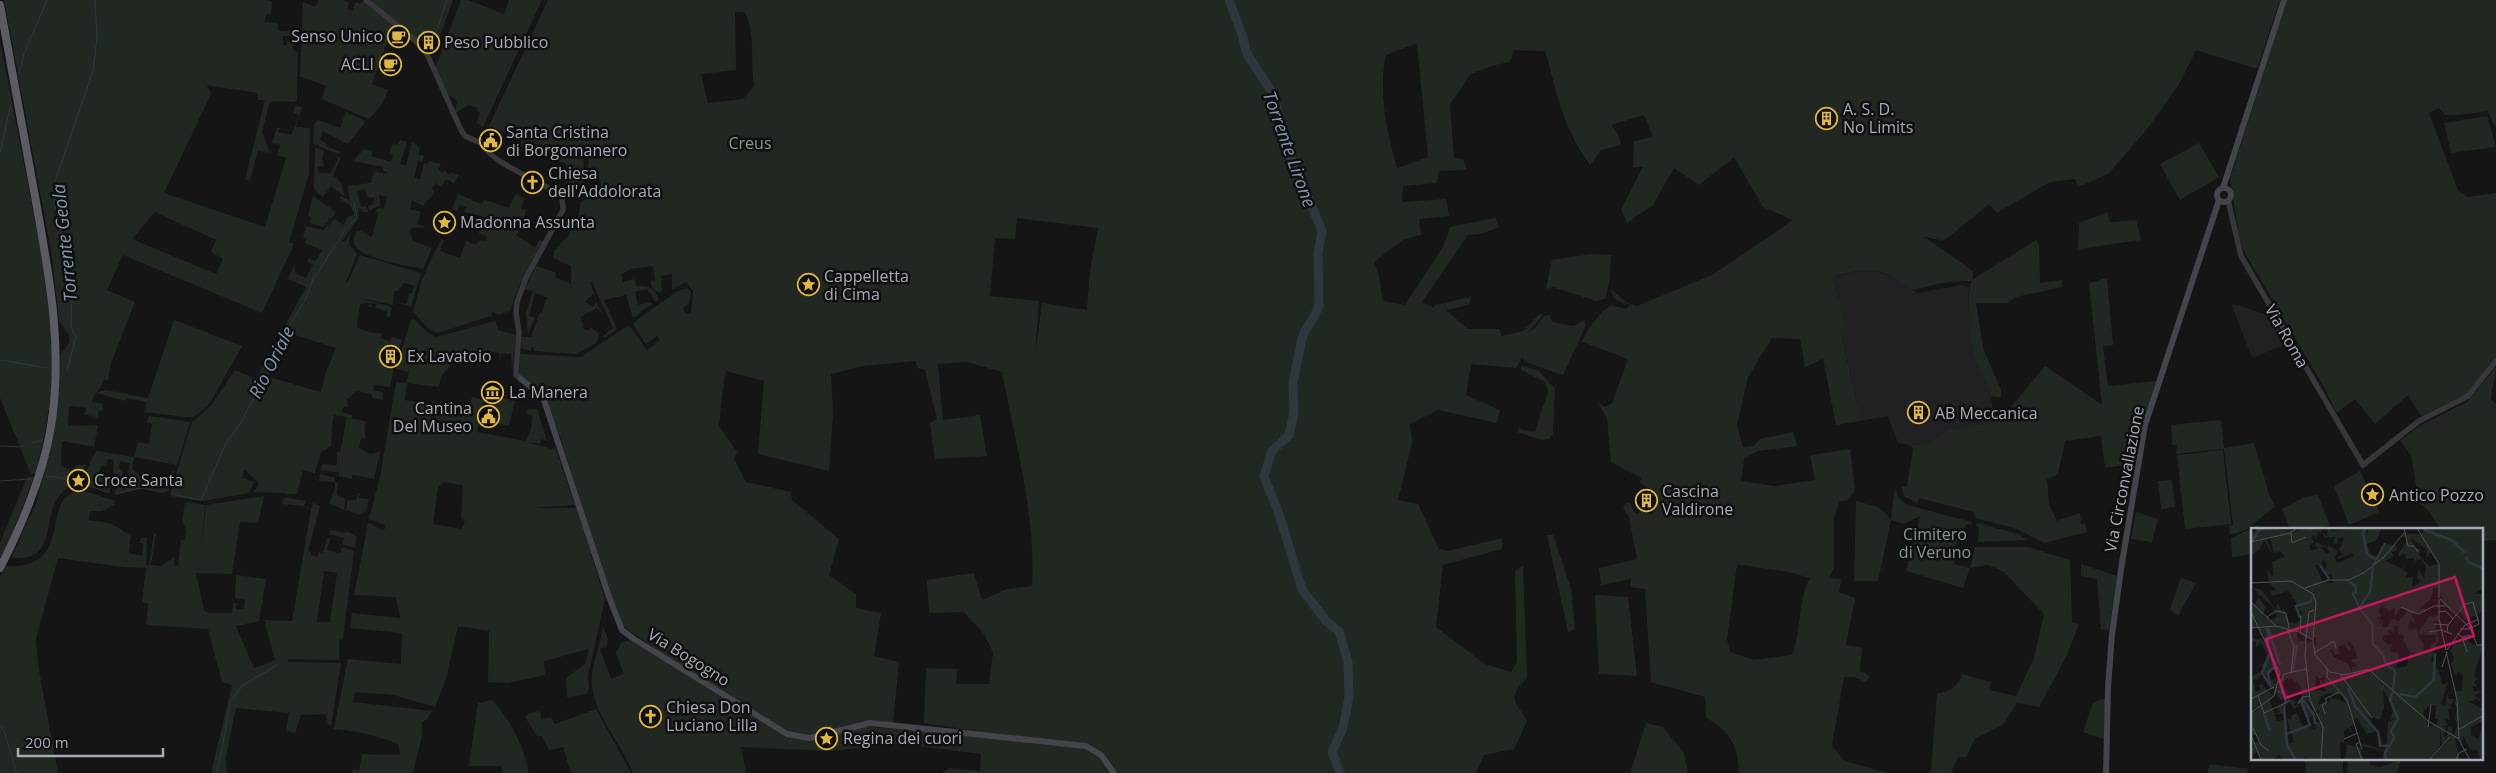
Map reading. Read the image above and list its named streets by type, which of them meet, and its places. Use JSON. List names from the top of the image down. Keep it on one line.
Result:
{"streets":{"main road":["Via Circonvallazione","Via Bogogno"],"street":["Via Roma"]},"water":["Torrente Lirone","Torrente Geola","Rio Oriale"],"parks":["Creus","Cimitero di Veruno"],"places":{"cafe":["Senso Unico","ACLI"],"building":["Peso Pubblico","A. S. D. No Limits","Ex Lavatoio","AB Meccanica","Cascina Valdirone"],"public building":["Santa Cristina di Borgomanero","Cantina Del Museo"],"church":["Chiesa dell'Addolorata","Chiesa Don Luciano Lilla"],"place":["Madonna Assunta","Cappelletta di Cima","Croce Santa","Antico Pozzo","Regina dei cuori"],"museum":["La Manera"]},"scale_bar":"200 m"}
